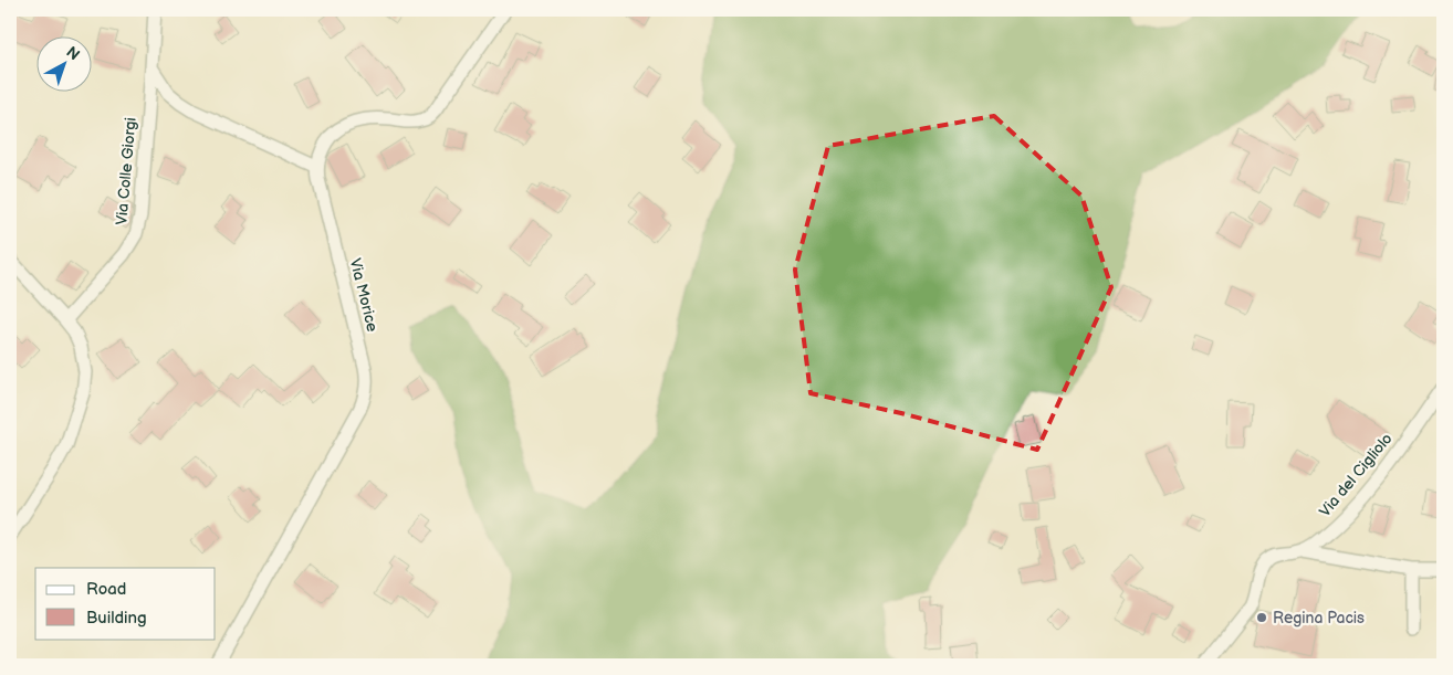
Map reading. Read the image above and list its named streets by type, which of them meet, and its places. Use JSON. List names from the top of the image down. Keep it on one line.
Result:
{"streets":{"street":["Via Colle Giorgi","Via Morice","Via del Cigliolo"]},"places":["Regina Pacis"],"legend":["Road","Building"],"north":"top right"}
